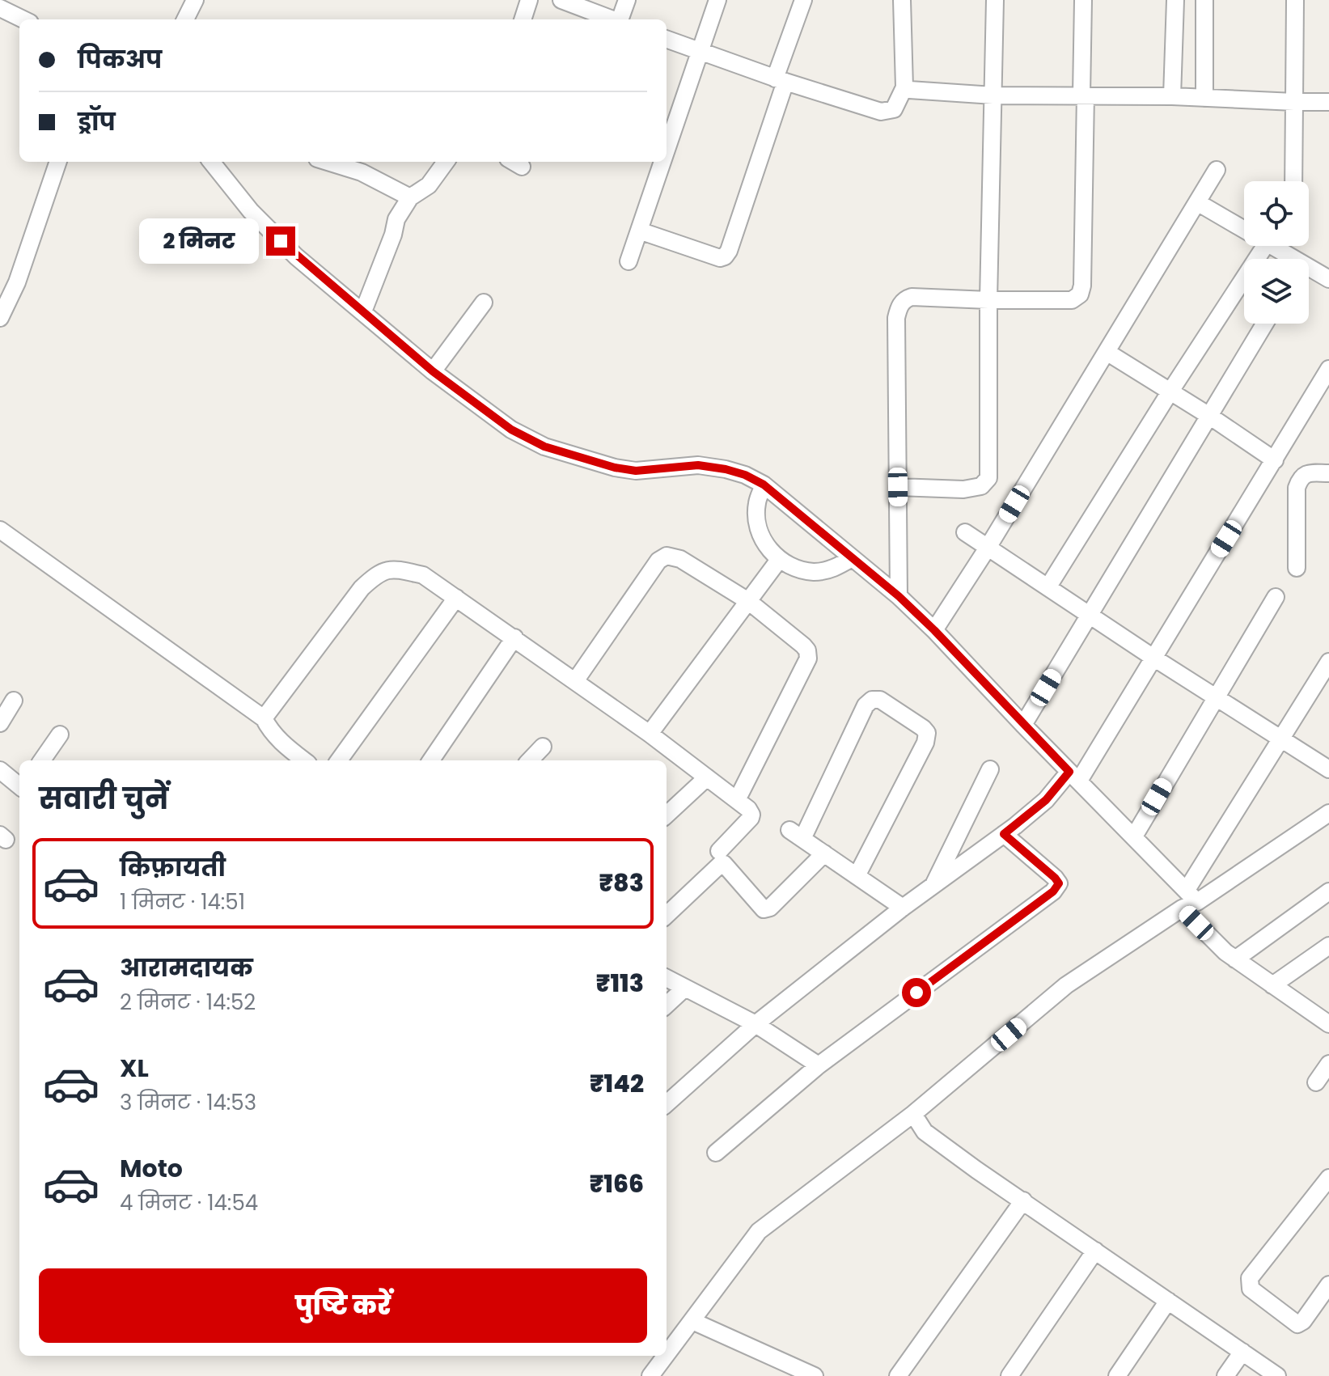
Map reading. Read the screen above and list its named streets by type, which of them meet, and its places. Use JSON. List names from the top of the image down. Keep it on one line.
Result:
{"page":{"banner":["पिकअप","ड्रॉप"],"bubble":"2 मिनट","heading":"सवारी चुनें","list":[{"name":"किफ़ायती","note":"1 मिनट · 14:51","value":"₹83"},{"name":"आरामदायक","note":"2 मिनट · 14:52","value":"₹113"},{"name":"XL","note":"3 मिनट · 14:53","value":"₹142"},{"name":"Moto","note":"4 मिनट · 14:54","value":"₹166"}],"buttons":"पुष्टि करें"}}
